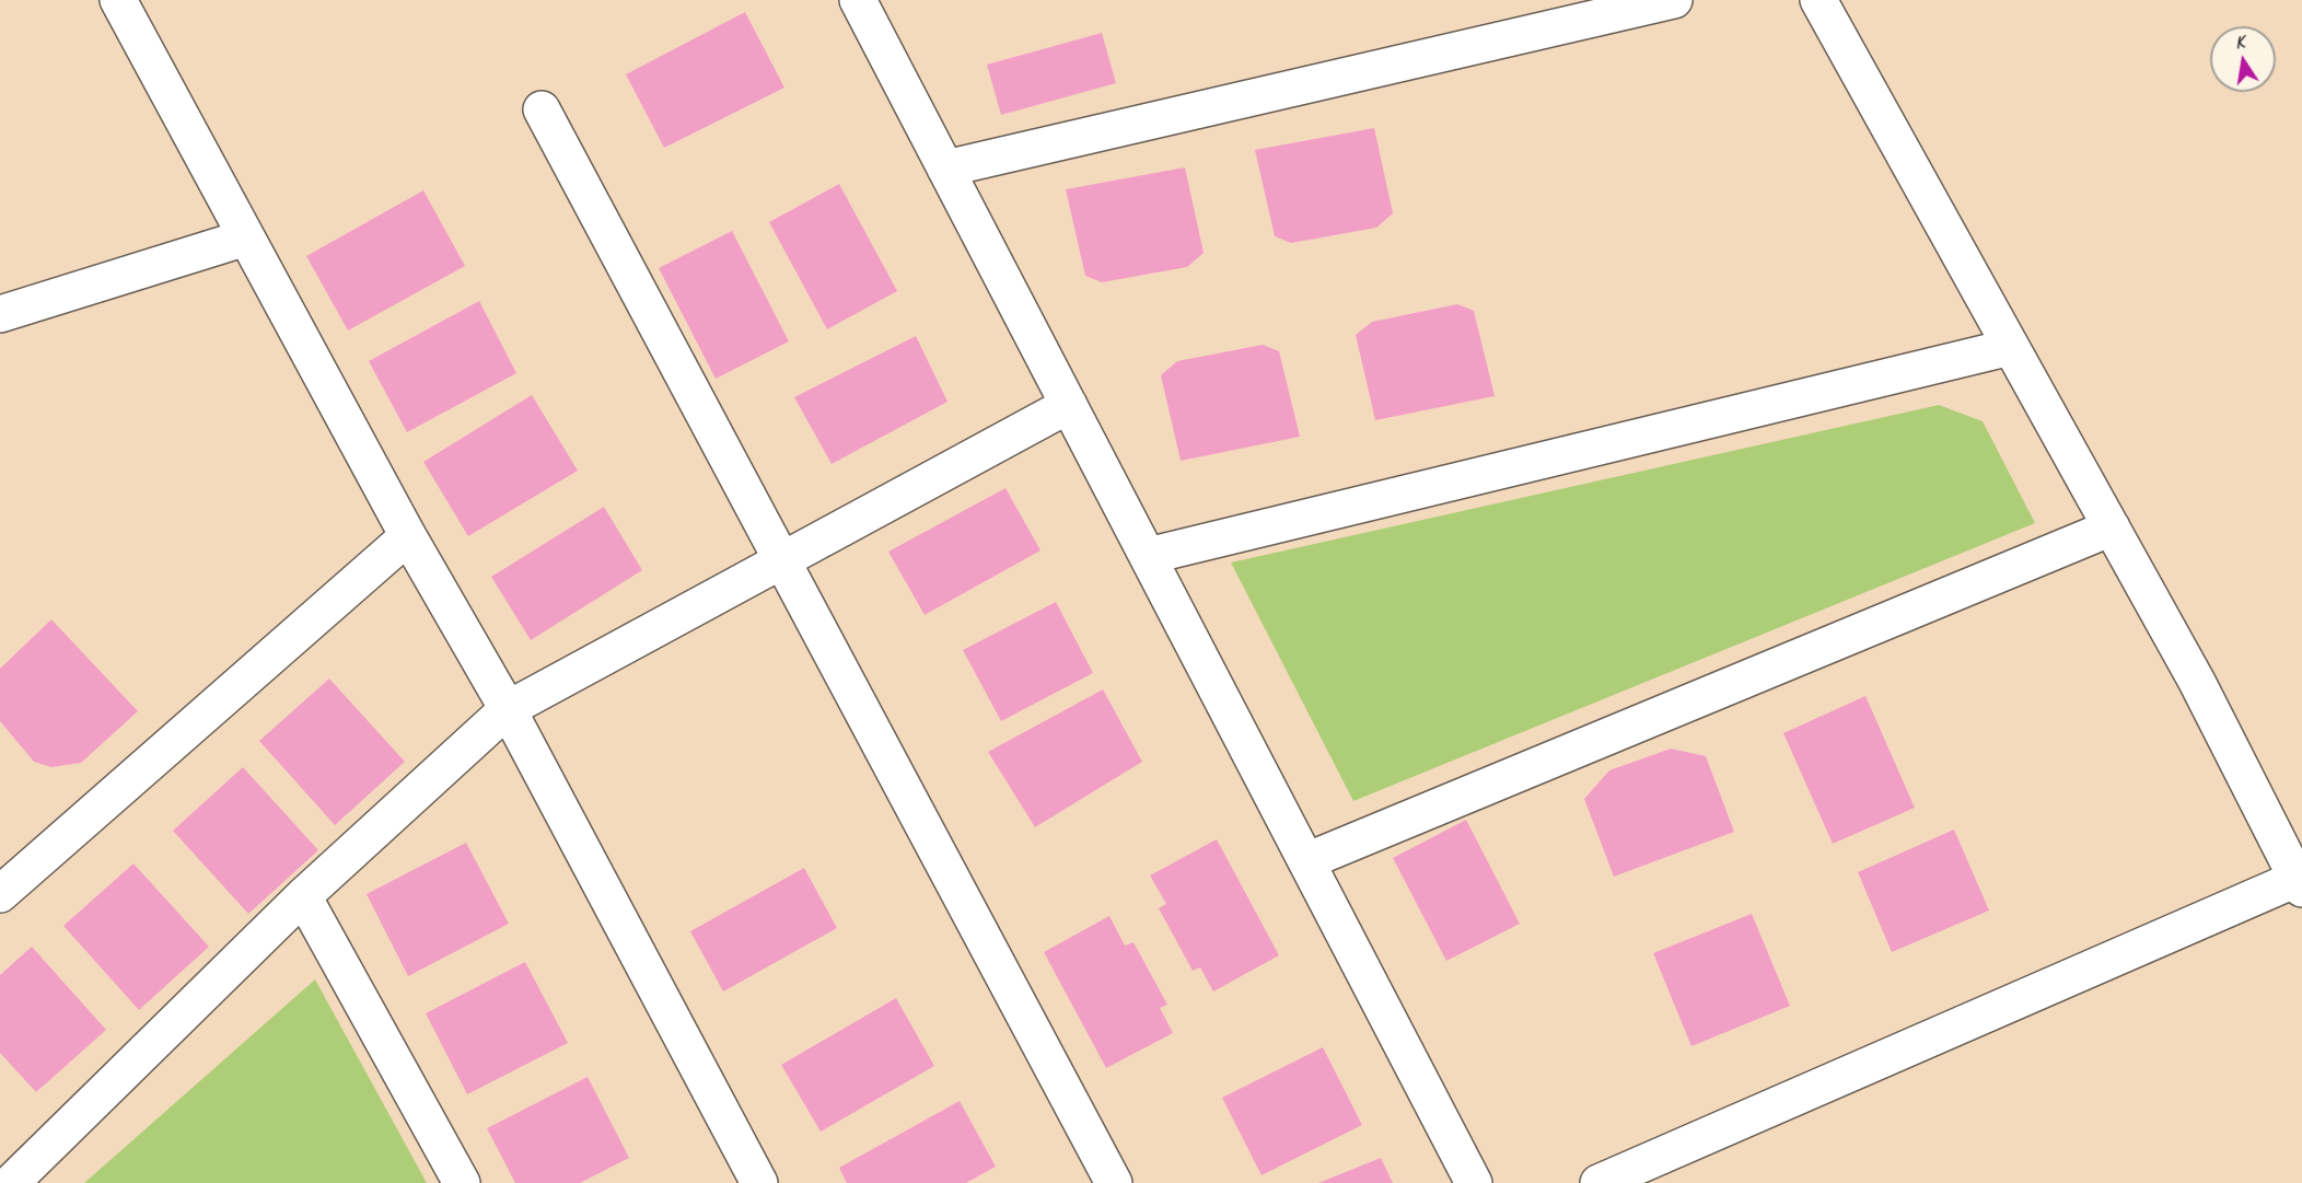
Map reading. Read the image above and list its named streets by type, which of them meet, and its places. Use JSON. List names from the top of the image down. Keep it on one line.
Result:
{"north":"top"}
